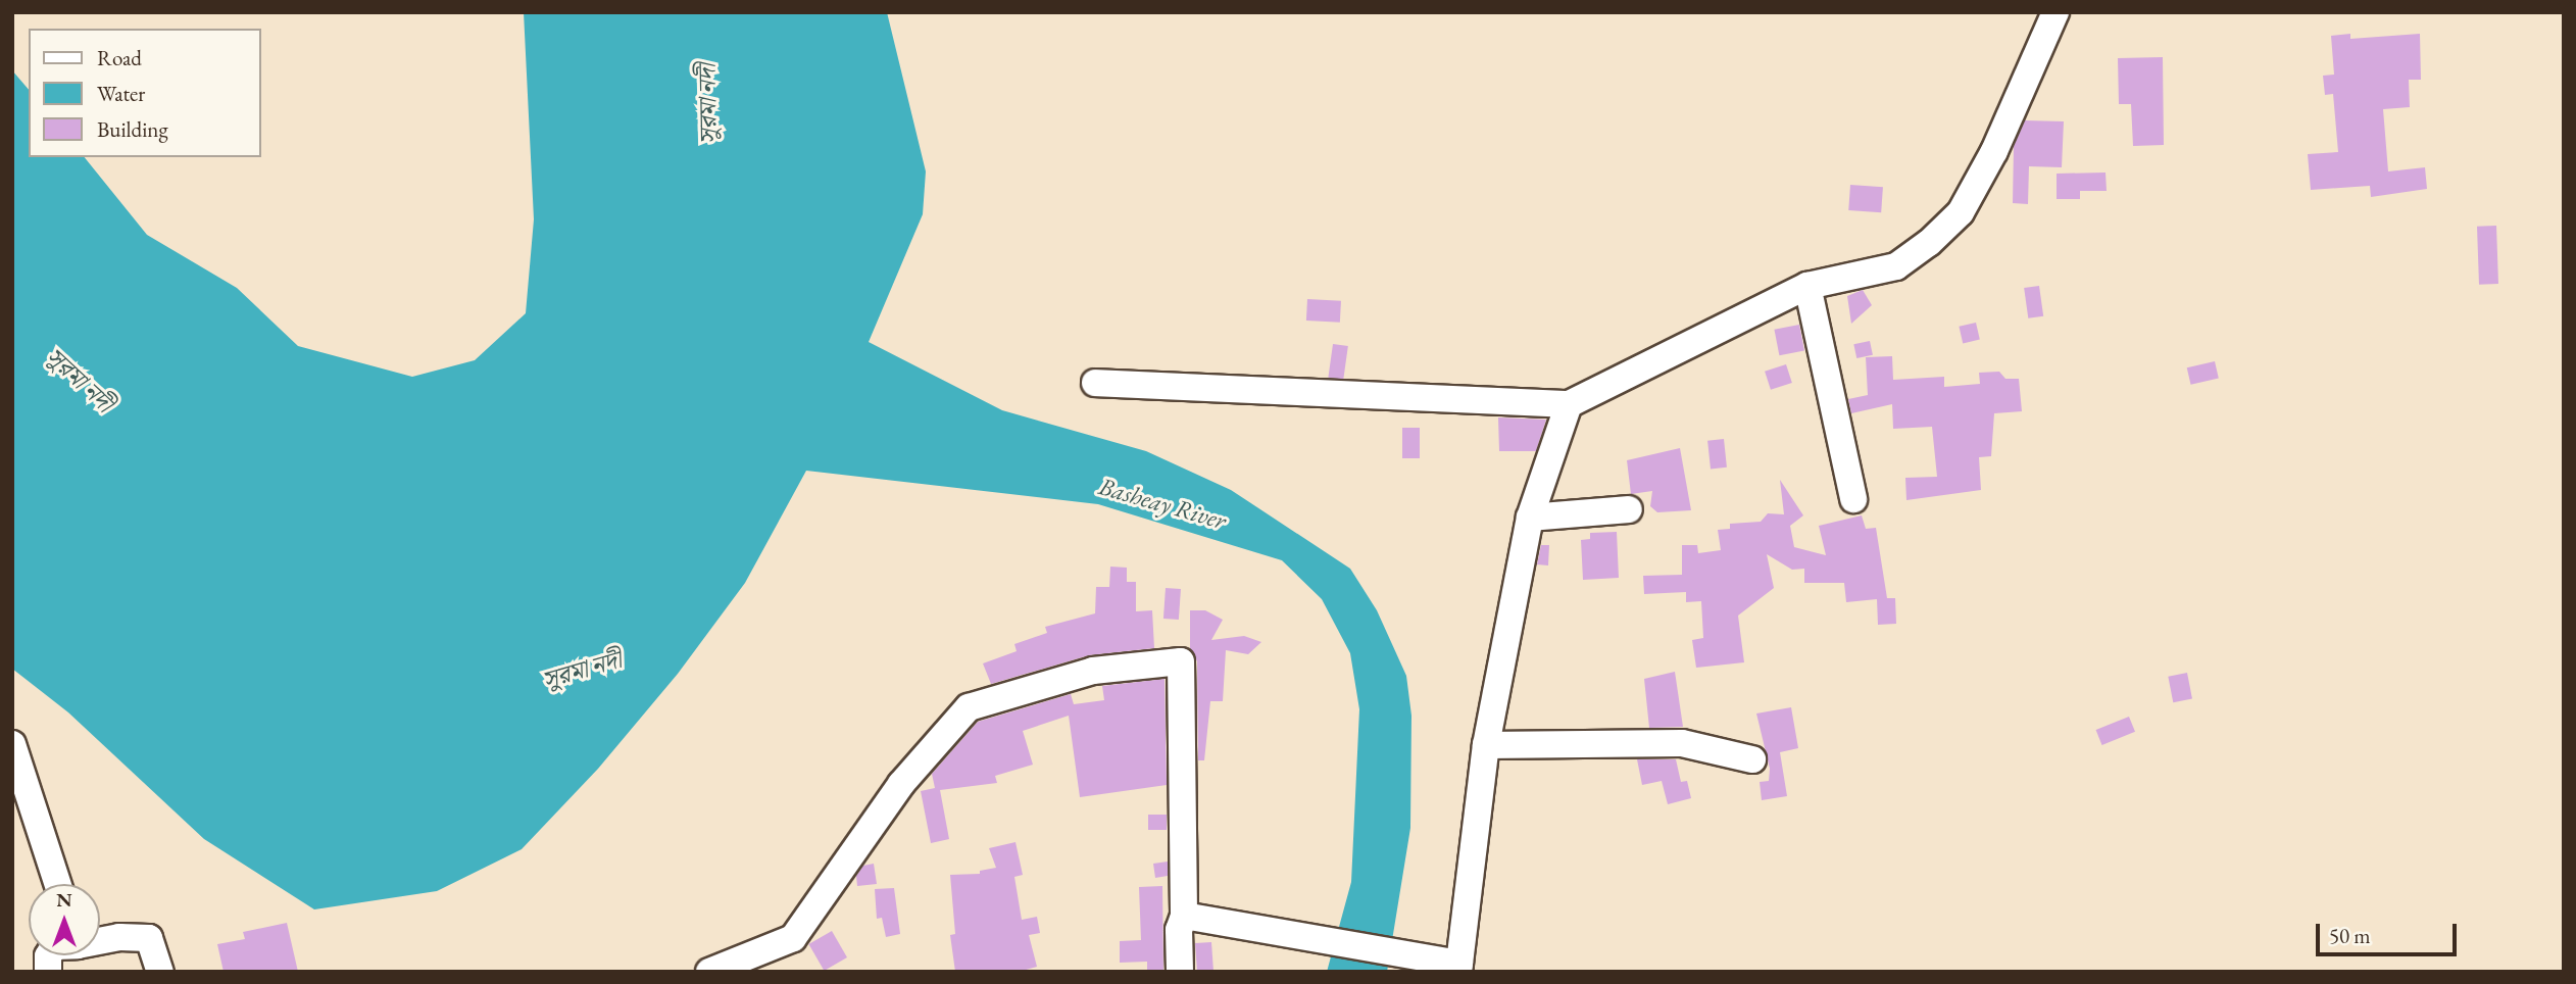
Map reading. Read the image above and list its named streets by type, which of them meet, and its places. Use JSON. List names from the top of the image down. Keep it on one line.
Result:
{"water":["সুরমা নদী","Basheay River"],"legend":["Road","Water","Building"],"scale_bar":"50 m","north":"top"}
